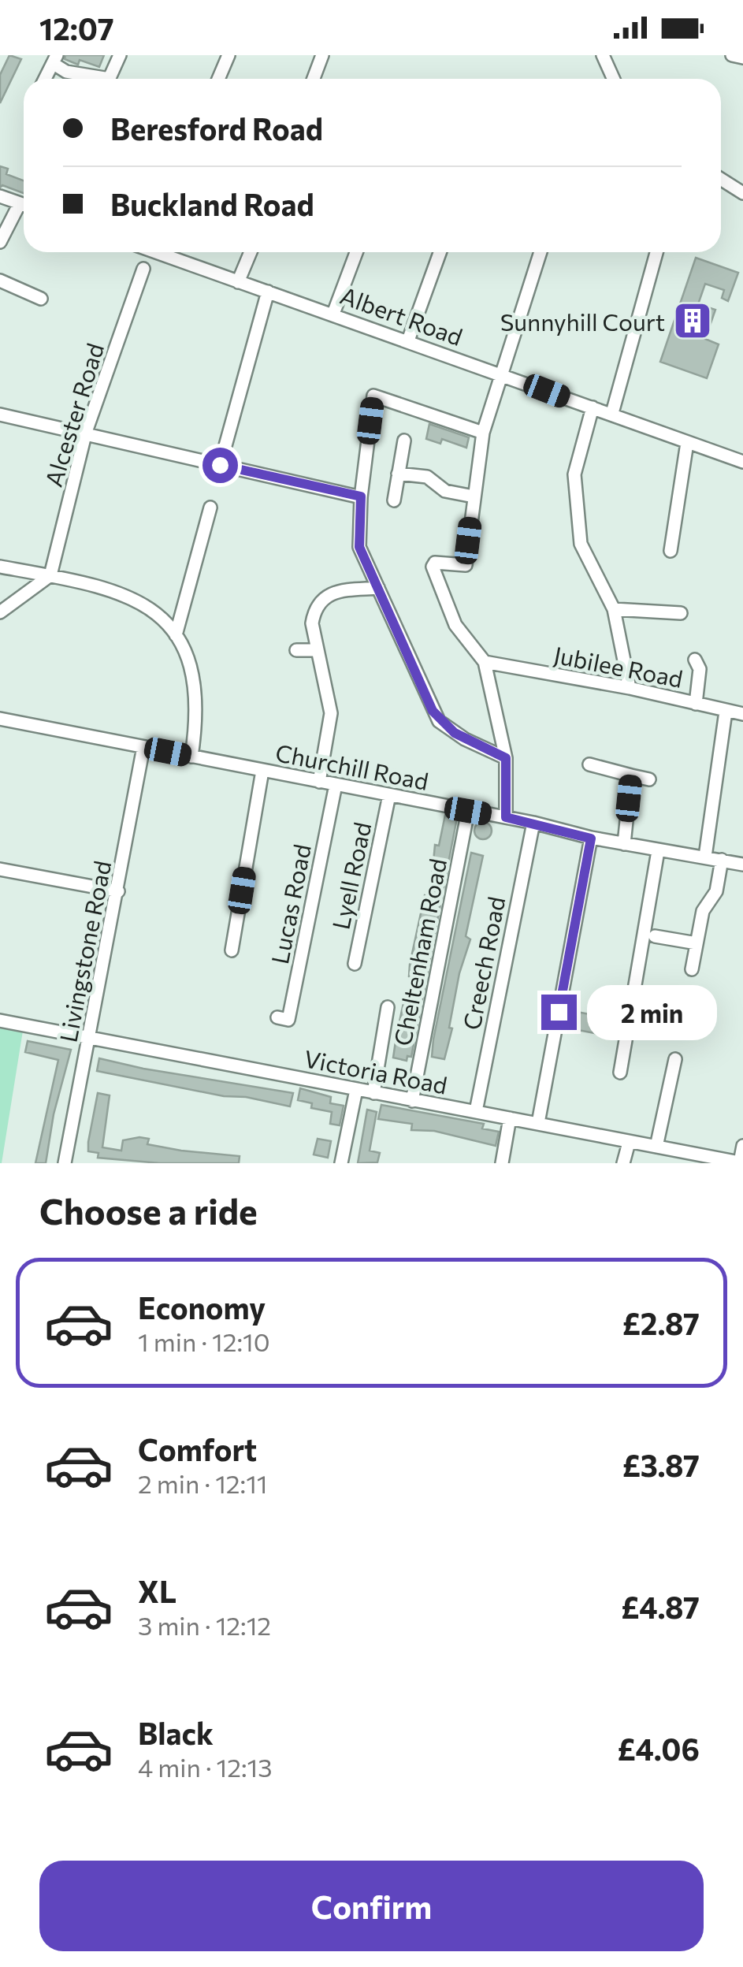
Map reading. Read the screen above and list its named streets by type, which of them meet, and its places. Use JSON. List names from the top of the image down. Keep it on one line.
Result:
{"streets":{"street":["Albert Road","Alcester Road","Jubilee Road","Churchill Road","Lyell Road","Lucas Road","Livingstone Road","Cheltenham Road","Creech Road","Victoria Road"]},"crossings":[["Churchill Road","Lyell Road"],["Churchill Road","Lucas Road"],["Churchill Road","Livingstone Road"],["Churchill Road","Cheltenham Road"],["Churchill Road","Creech Road"],["Livingstone Road","Victoria Road"],["Cheltenham Road","Victoria Road"],["Creech Road","Victoria Road"]],"places":{"building":["Sunnyhill Court"]},"page":{"status":"12:07","banner":["Beresford Road","Buckland Road"],"bubble":"2 min","heading":"Choose a ride","list":[{"name":"Economy","note":"1 min · 12:10","value":"£2.87"},{"name":"Comfort","note":"2 min · 12:11","value":"£3.87"},{"name":"XL","note":"3 min · 12:12","value":"£4.87"},{"name":"Black","note":"4 min · 12:13","value":"£4.06"}],"buttons":"Confirm"}}
